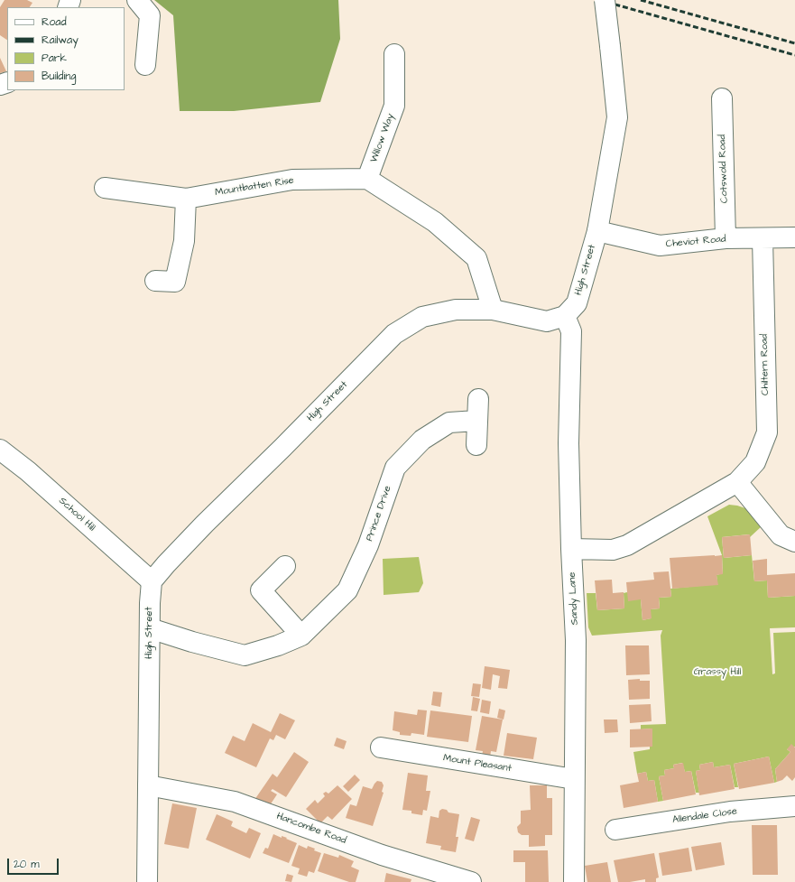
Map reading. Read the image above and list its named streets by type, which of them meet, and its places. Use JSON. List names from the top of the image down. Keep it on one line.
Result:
{"streets":{"street":["Willow Way","Cotswold Road","Mountbatten Rise","Cheviot Road","High Street","Chiltern Road","Prince Drive","School Hill","Sandy Lane","Mount Pleasant","Allendale Close","Hancombe Road"]},"crossings":[["Willow Way","Mountbatten Rise"],["Cotswold Road","Cheviot Road"],["Cheviot Road","High Street"],["Cheviot Road","Chiltern Road"],["High Street","Prince Drive"],["High Street","School Hill"],["High Street","Sandy Lane"],["High Street","Hancombe Road"],["Chiltern Road","Sandy Lane"],["Sandy Lane","Mount Pleasant"]],"parks":["Grassy Hill"],"legend":["Road","Railway","Park","Building"],"scale_bar":"20 m"}
